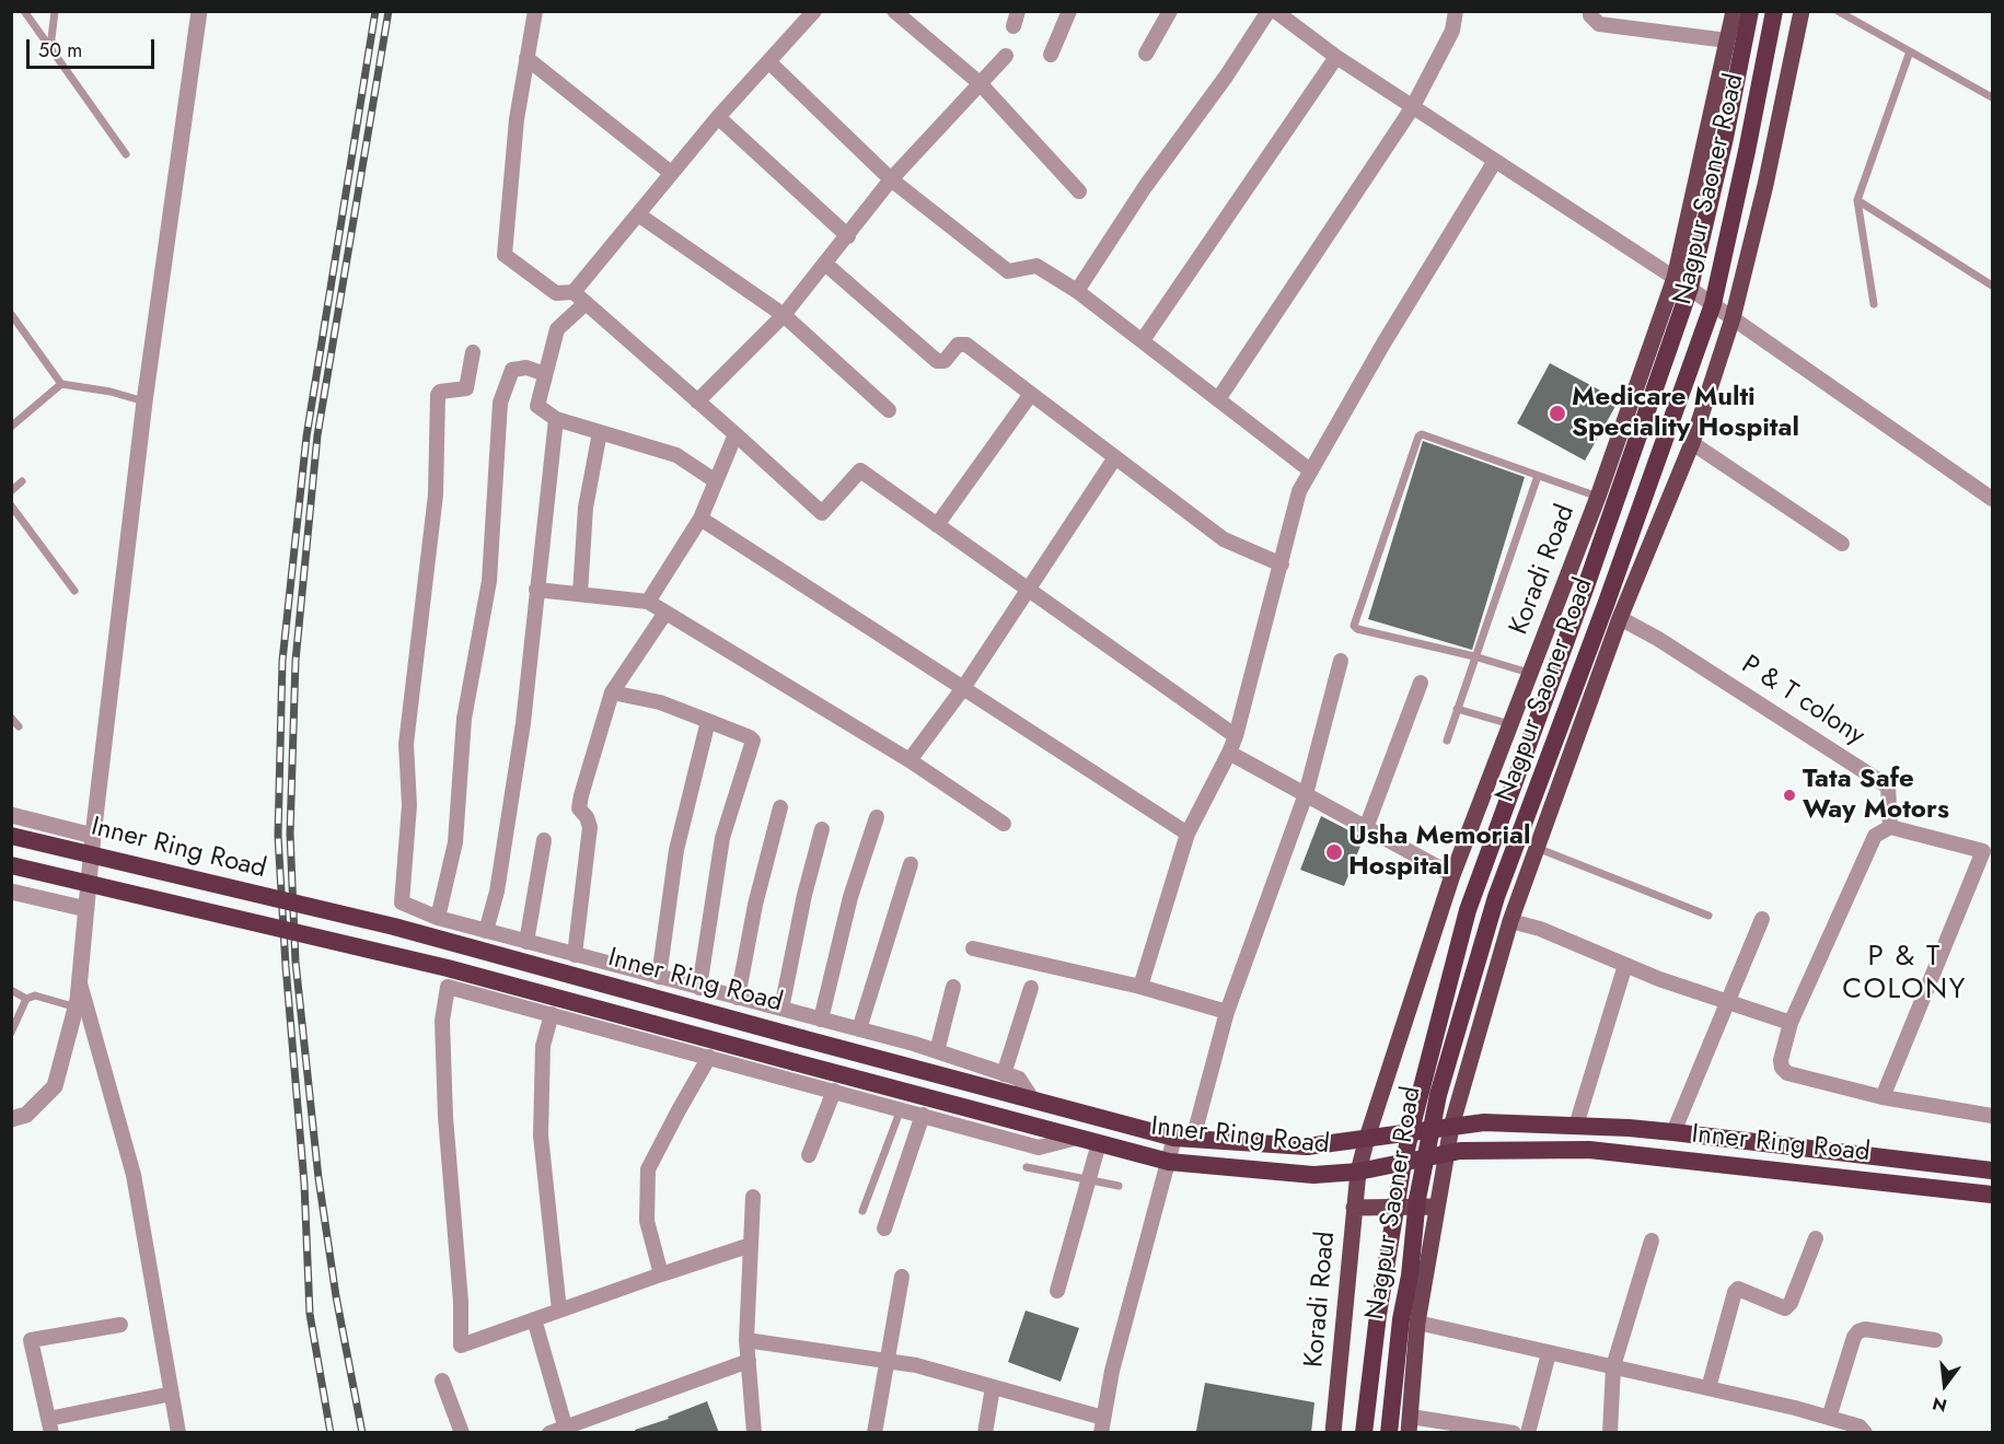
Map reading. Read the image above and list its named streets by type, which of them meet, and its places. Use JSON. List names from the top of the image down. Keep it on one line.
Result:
{"streets":{"highway":["Nagpur Saoner Road","Inner Ring Road"],"main road":["Koradi Road"],"street":["P & T colony"]},"crossings":[["Koradi Road","Inner Ring Road"]],"districts":["P & T COLONY"],"places":["Medicare Multi Speciality Hospital","Tata Safe Way Motors","Usha Memorial Hospital"],"scale_bar":"50 m","north":"bottom"}
